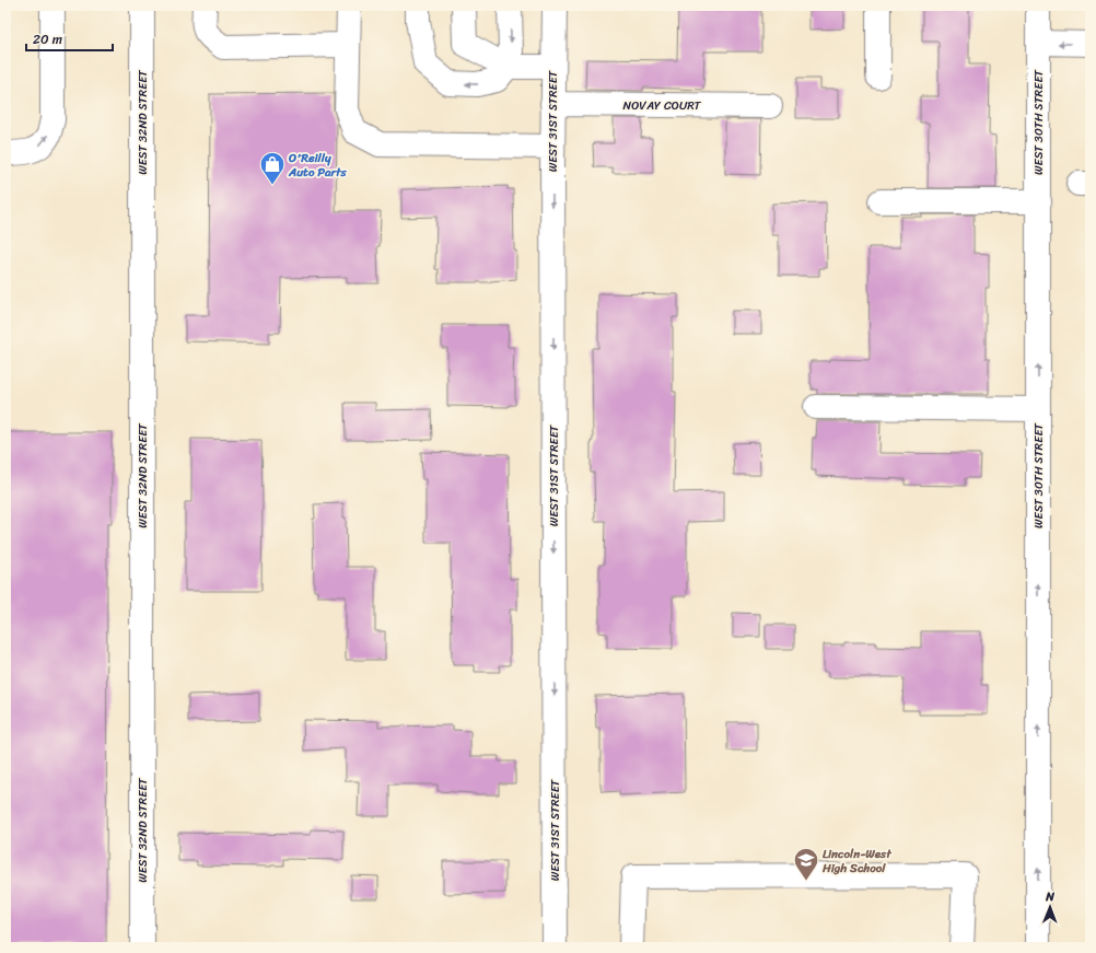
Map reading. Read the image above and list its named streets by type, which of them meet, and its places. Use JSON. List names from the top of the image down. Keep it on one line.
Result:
{"streets":{"street":["NOVAY COURT","WEST 31ST STREET","WEST 32ND STREET","WEST 30TH STREET"]},"crossings":[["NOVAY COURT","WEST 31ST STREET"]],"one_way":["WEST 31ST STREET","WEST 30TH STREET"],"places":{"shop":["O'Reilly Auto Parts"],"school or university":["Lincoln-West High School"]},"scale_bar":"20 m","north":"top"}
